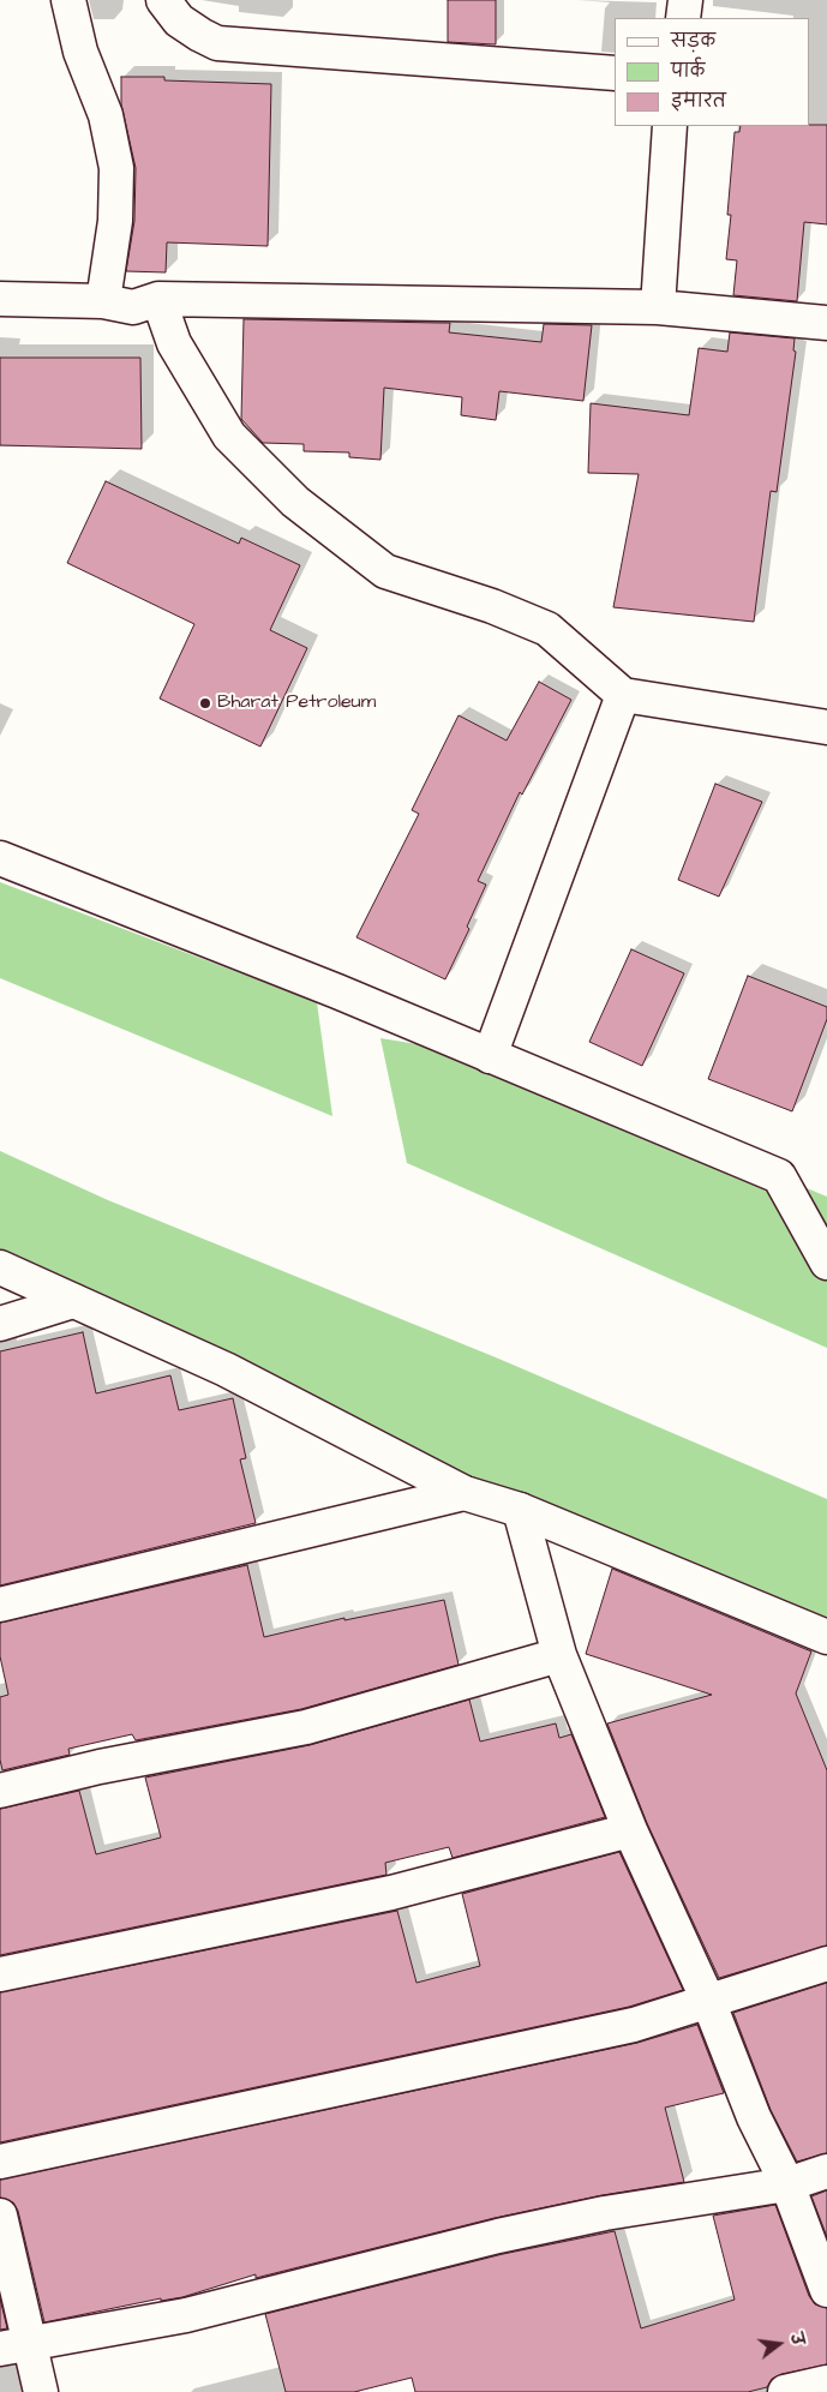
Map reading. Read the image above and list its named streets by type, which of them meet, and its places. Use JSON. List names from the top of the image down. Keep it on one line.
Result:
{"places":["Bharat Petroleum"],"legend":["सड़क","पार्क","इमारत"],"north":"right"}
